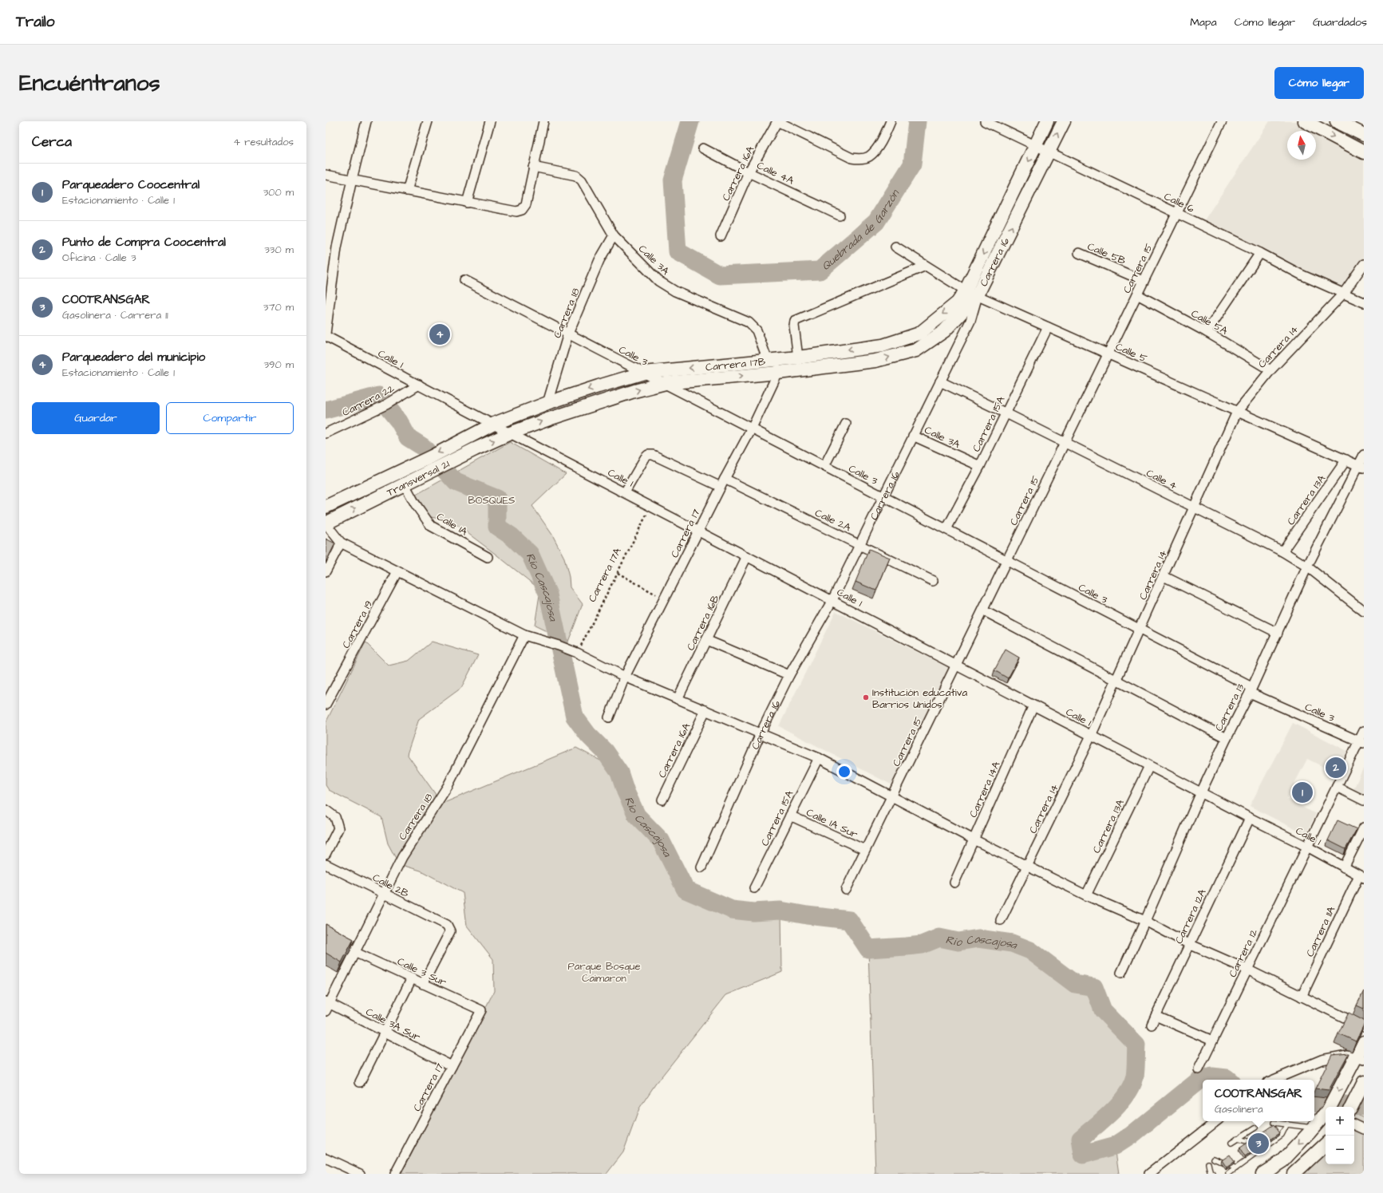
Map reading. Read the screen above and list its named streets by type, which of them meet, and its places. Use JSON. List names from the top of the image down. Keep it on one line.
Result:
{"streets":{"street":["Calle 4A","Carrera 16A","Calle 6","Calle 5B","Calle 3A","Carrera 16","Carrera 15","Carrera 18","Calle 5A","Carrera 14","Calle 5","Calle 3","Calle 1","Carrera 17B","Carrera 22","Carrera 15A","Transversal 21","Calle 4","Carrera 13A","Calle 2A","Calle 1A","Carrera 17","Carrera 16B","Carrera 19","Carrera 13","Carrera 14A","Calle 1A Sur","Calle 2B","Carrera 12A","Carrera 11A","Carrera 12","Calle 3 Sur","Calle 3A Sur"],"path":["Carrera 17A"]},"crossings":[["Calle 4A","Carrera 16A"],["Calle 6","Carrera 16"],["Calle 6","Carrera 15"],["Calle 6","Carrera 14"],["Calle 5B","Carrera 15"],["Calle 3A","Carrera 16"],["Calle 3A","Carrera 18"],["Calle 3A","Carrera 17B"],["Calle 3A","Carrera 15A"],["Carrera 16","Calle 5"],["Carrera 16","Calle 3"],["Carrera 16","Calle 1"],["Carrera 16","Carrera 17B"],["Carrera 16","Calle 4"],["Carrera 16","Calle 2A"],["Carrera 15","Calle 5A"],["Carrera 15","Calle 5"],["Carrera 15","Calle 3"],["Carrera 15","Calle 1"],["Carrera 15","Calle 4"],["Carrera 15","Calle 1A Sur"],["Carrera 18","Calle 3"],["Carrera 18","Carrera 17B"],["Carrera 18","Calle 2B"],["Carrera 18","Calle 3 Sur"],["Carrera 18","Calle 3A Sur"],["Calle 5A","Carrera 14"],["Carrera 14","Calle 5"],["Carrera 14","Calle 3"],["Carrera 14","Calle 1"],["Carrera 14","Calle 4"],["Calle 5","Carrera 17B"],["Calle 5","Carrera 15A"],["Calle 5","Carrera 13A"],["Calle 5","Carrera 13"],["Calle 3","Carrera 17B"],["Calle 3","Carrera 15A"],["Calle 3","Carrera 17"],["Calle 3","Carrera 13"],["Calle 3","Carrera 12"],["Calle 1","Carrera 17B"],["Calle 1","Carrera 22"],["Calle 1","Transversal 21"],["Calle 1","Carrera 13A"],["Calle 1","Calle 2A"],["Calle 1","Carrera 17"],["Calle 1","Carrera 17A"],["Calle 1","Carrera 16B"],["Calle 1","Carrera 13"],["Calle 1","Carrera 14A"],["Calle 1","Carrera 12A"],["Calle 1","Carrera 11A"],["Calle 1","Carrera 12"],["Carrera 17B","Transversal 21"],["Carrera 17B","Carrera 17"],["Carrera 15A","Calle 4"],["Carrera 15A","Calle 1A Sur"],["Transversal 21","Calle 1A"],["Calle 4","Carrera 13A"],["Calle 4","Carrera 13"],["Calle 2A","Carrera 17"],["Carrera 17","Calle 3 Sur"],["Carrera 17","Calle 3A Sur"],["Calle 2B","Calle 3 Sur"]],"one_way":["Transversal 21"],"water":["Quebrada de Garzón","Río Cascajosa"],"parks":["BOSQUES","Parque Bosque Caimaron"],"places":["Institución educativa Barrios Unidos"],"north":"top","page":{"header":"Trailo","nav":["Mapa","Cómo llegar","Guardados"],"buttons":["Cómo llegar",["Guardar","Compartir"]],"title":"Encuéntranos","heading":["Cerca","4 resultados"],"list":[{"mark":"1","name":"Parqueadero Coocentral","note":"Estacionamiento · Calle 1","value":"300 m"},{"mark":"2","name":"Punto de Compra Coocentral","note":"Oficina · Calle 3","value":"330 m"},{"mark":"3","name":"COOTRANSGAR","note":"Gasolinera · Carrera 11","value":"370 m"},{"mark":"4","name":"Parqueadero del municipio","note":"Estacionamiento · Calle 1","value":"390 m"}],"pins":["4","2","1","3"],"popup":["COOTRANSGAR","Gasolinera"],"map_buttons":["+","−"]}}
